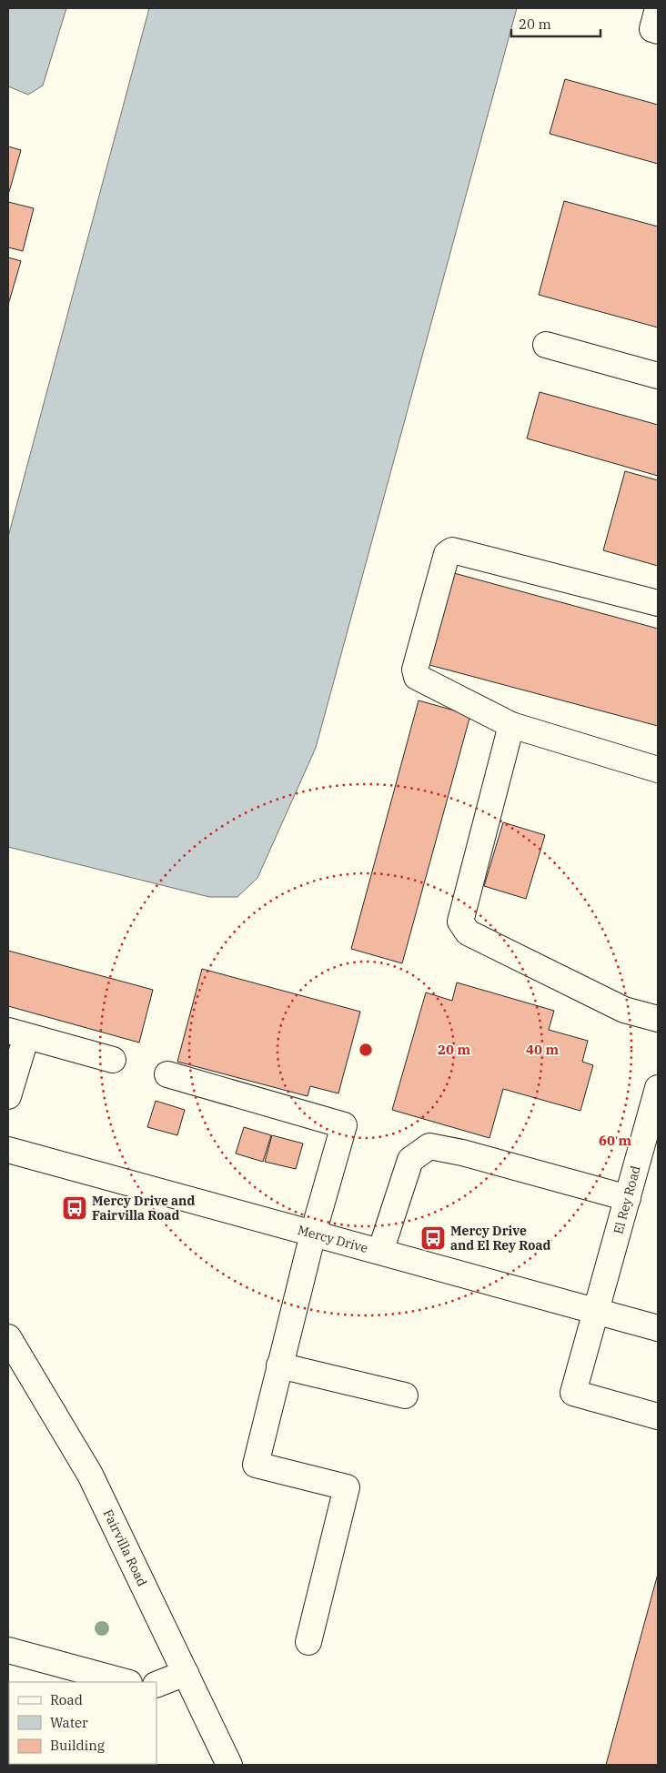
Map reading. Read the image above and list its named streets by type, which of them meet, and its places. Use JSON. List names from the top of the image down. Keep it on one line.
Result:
{"streets":{"street":["El Rey Road","Mercy Drive","Fairvilla Road"]},"crossings":[["El Rey Road","Mercy Drive"]],"places":{"bus stop":["Mercy Drive and Fairvilla Road","Mercy Drive and El Rey Road"]},"legend":["Road","Water","Building"],"scale_bar":"20 m","rings":["20 m","40 m","60 m"]}
